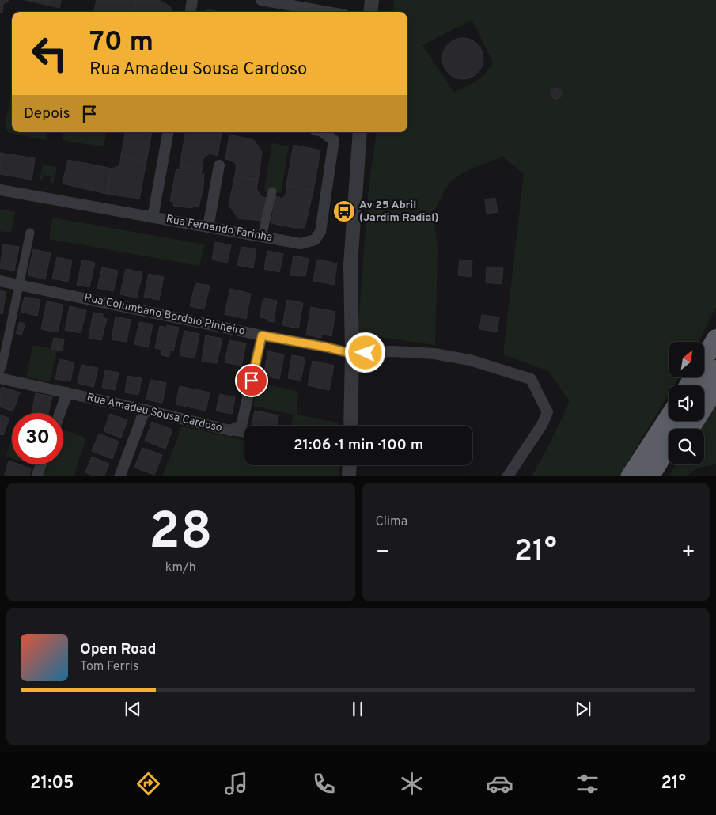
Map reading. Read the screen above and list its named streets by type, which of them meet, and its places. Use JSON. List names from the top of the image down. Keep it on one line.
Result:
{"streets":{"street":["Rua Fernando Farinha","Rua Columbano Bordalo Pinheiro","Rua Amadeu Sousa Cardoso"]},"crossings":[["Rua Columbano Bordalo Pinheiro","Rua Amadeu Sousa Cardoso"]],"places":{"bus stop":["Av 25 Abril (Jardim Radial)"]},"north":"top right","page":{"turn":["70 m","Rua Amadeu Sousa Cardoso"],"then":"Depois","limit":"30","trip":"21:06 · 1 min · 100 m","tile":[["28","km/h"],"Clima"],"heat":["−","21°","+"],"song":["Open Road","Tom Ferris"],"tabs":["21:05","21°"]}}
